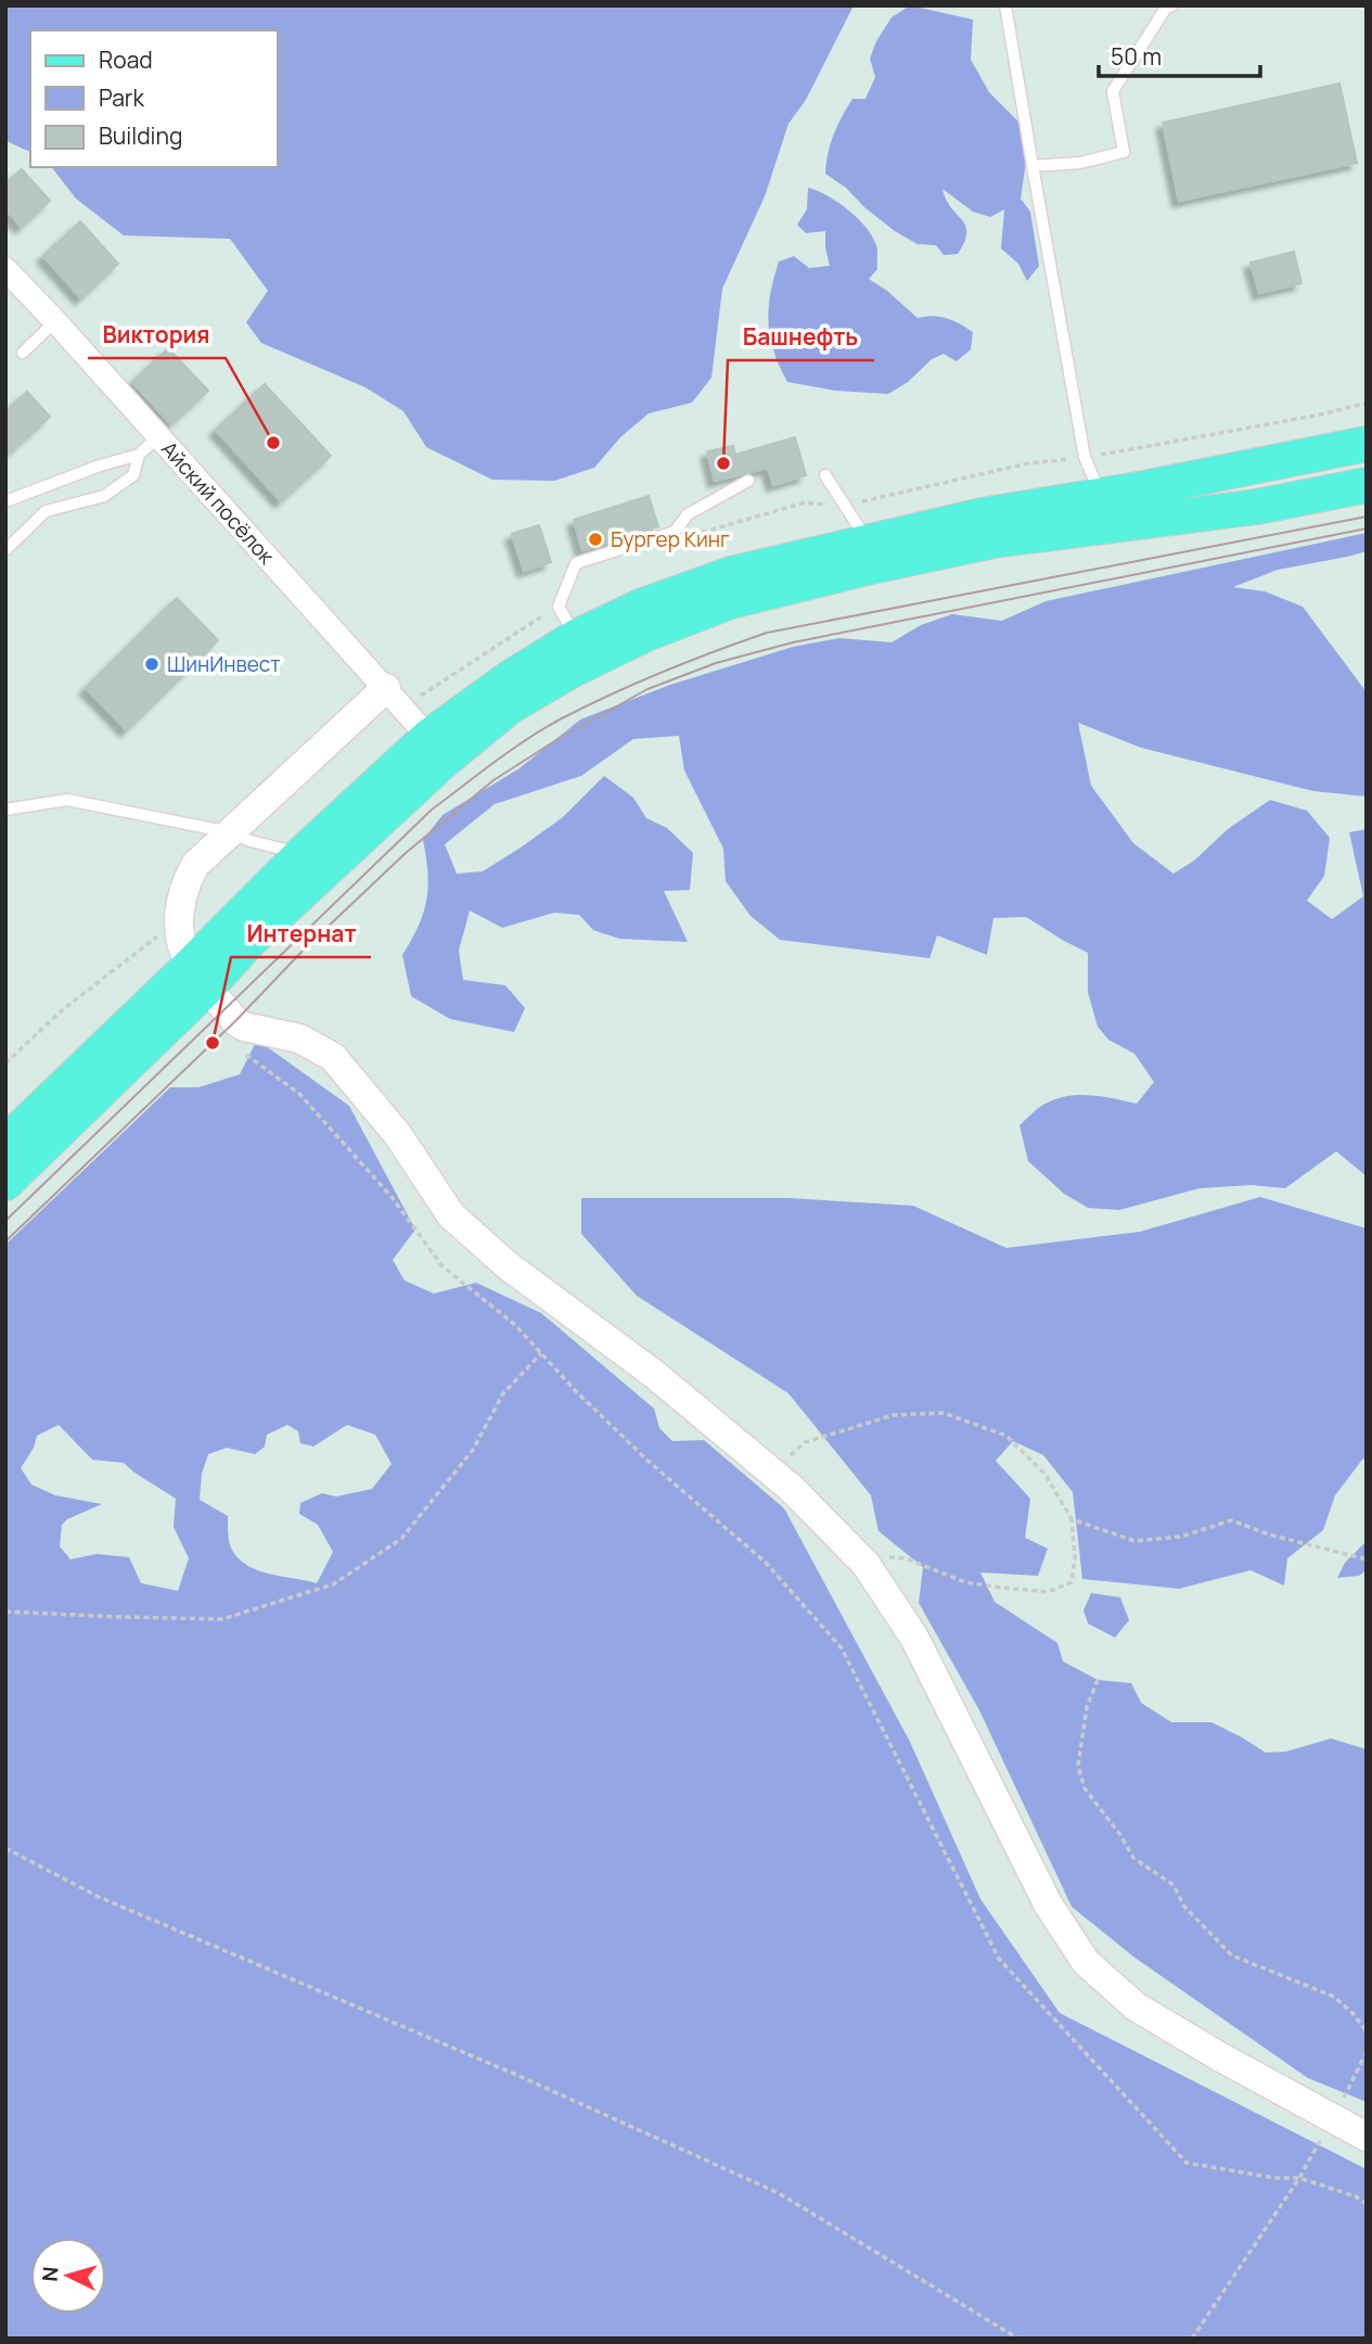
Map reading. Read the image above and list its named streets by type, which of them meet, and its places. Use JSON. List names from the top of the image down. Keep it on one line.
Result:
{"streets":{"street":["Айский посёлок"]},"places":["Виктория","Башнефть","Бургер Кинг","ШинИнвест","Интернат"],"legend":["Road","Park","Building"],"scale_bar":"50 m","north":"left"}
